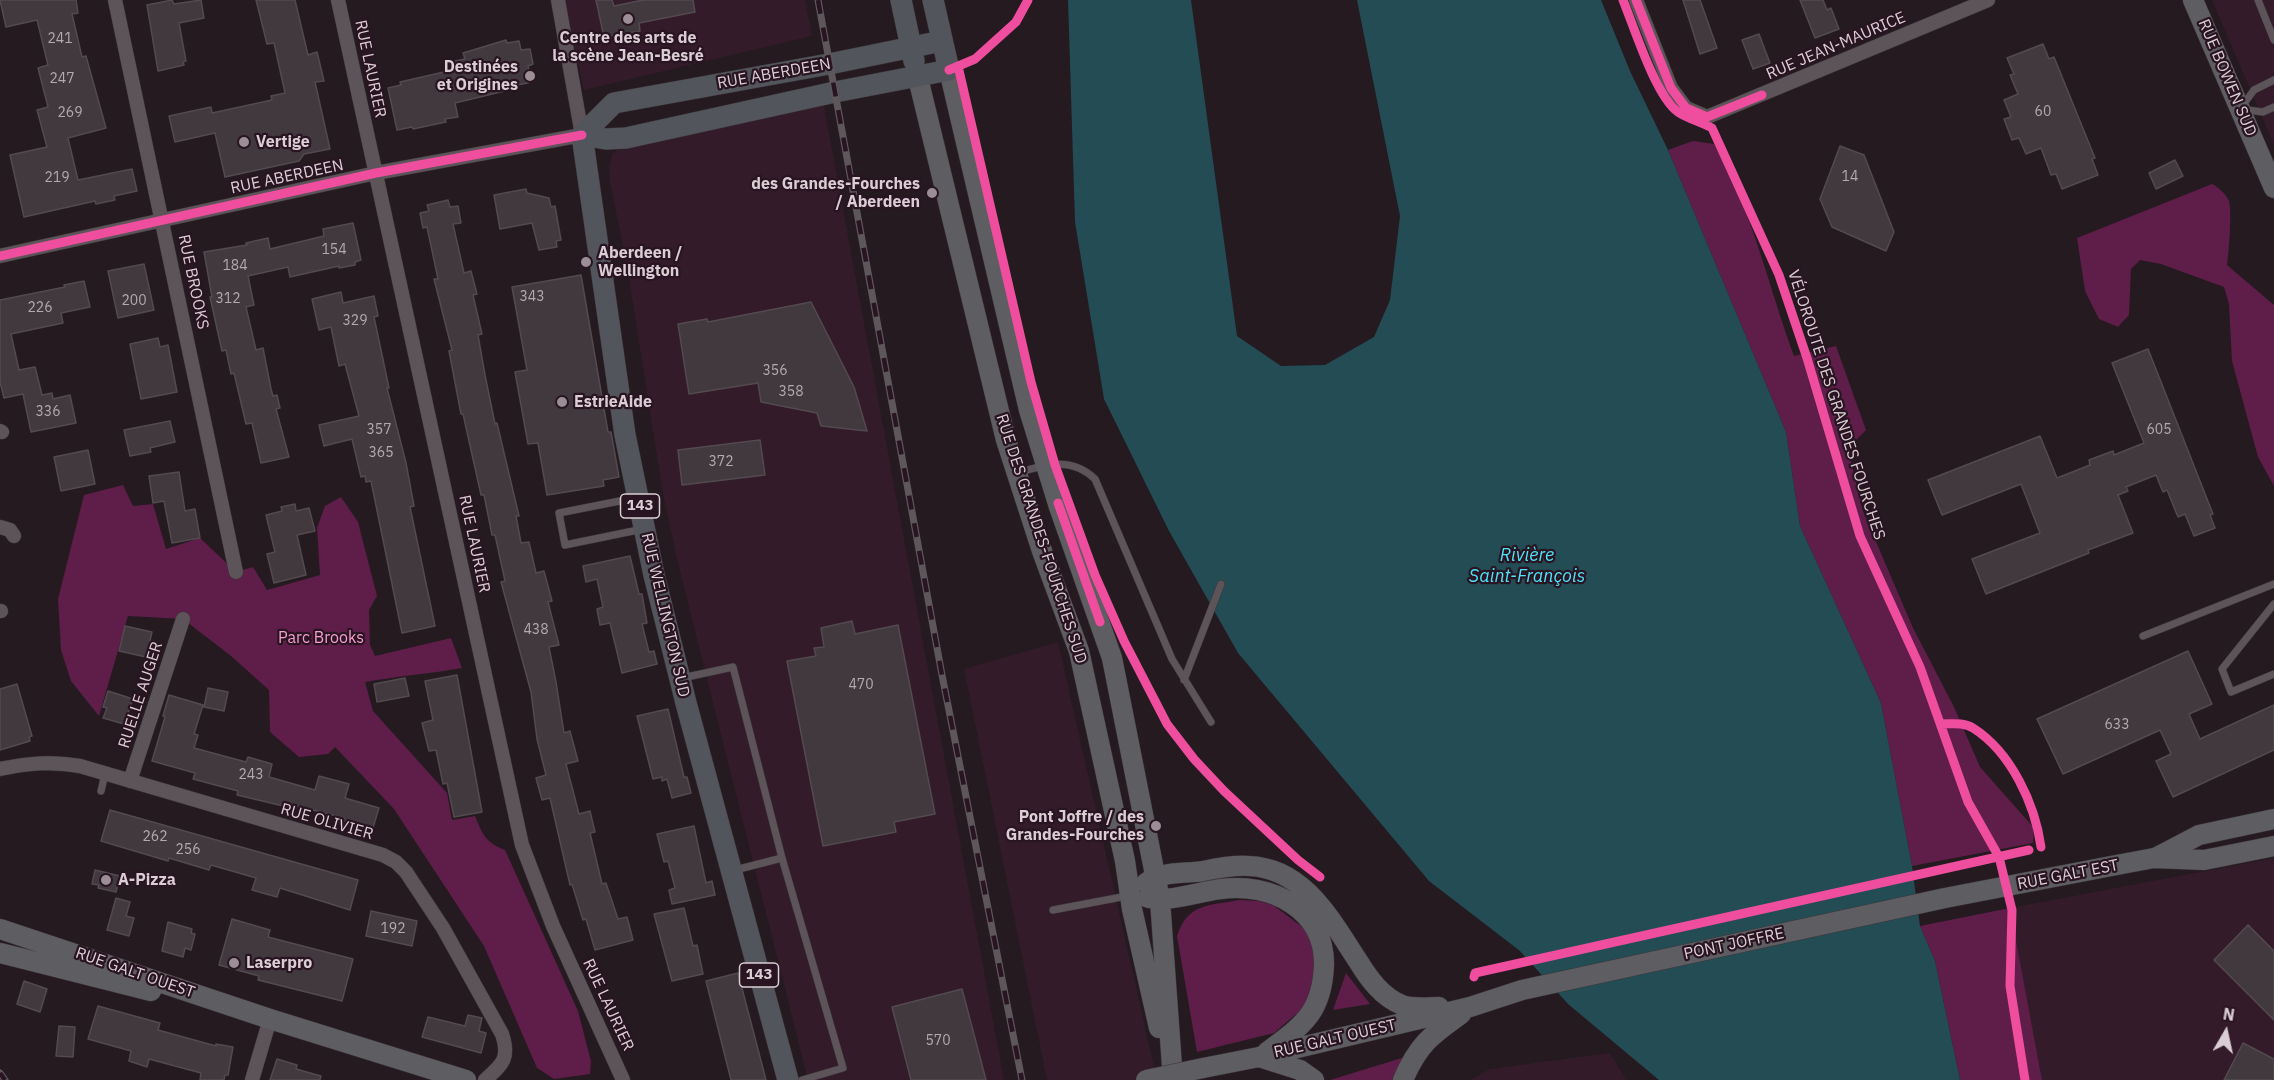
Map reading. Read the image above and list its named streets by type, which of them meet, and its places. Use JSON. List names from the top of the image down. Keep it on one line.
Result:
{"streets":{"main road":["RUE ABERDEEN","RUE BOWEN SUD","143","RUE DES GRANDES-FOURCHES SUD","RUE WELLINGTON SUD","RUE GALT EST","PONT JOFFRE","RUE GALT OUEST"],"street":["RUE JEAN-MAURICE","RUE LAURIER","RUE BROOKS","RUELLE AUGER","RUE OLIVIER"],"cycle path":["VÉLOROUTE DES GRANDES FOURCHES"]},"crossings":[["RUE LAURIER","RUE ABERDEEN"],["RUE ABERDEEN","RUE BROOKS"],["RUE ABERDEEN","RUE DES GRANDES-FOURCHES SUD"],["RUE ABERDEEN","RUE WELLINGTON SUD"],["RUELLE AUGER","RUE OLIVIER"],["RUE GALT EST","PONT JOFFRE"],["PONT JOFFRE","RUE GALT OUEST"]],"water":["Rivière Saint-François"],"parks":["Parc Brooks"],"places":["Centre des arts de la scène Jean-Besré","Destinées et Origines","Vertige","des Grandes-Fourches / Aberdeen","Aberdeen / Wellington","EstrieAide","Pont Joffre / des Grandes-Fourches","A-Pizza","Laserpro"],"house_numbers":["241","247","60","269","14","219","154","184","343","312","200","226","329","356","358","336","357","605","365","372","438","470","633","243","262","256","192","570"],"north":"top"}
